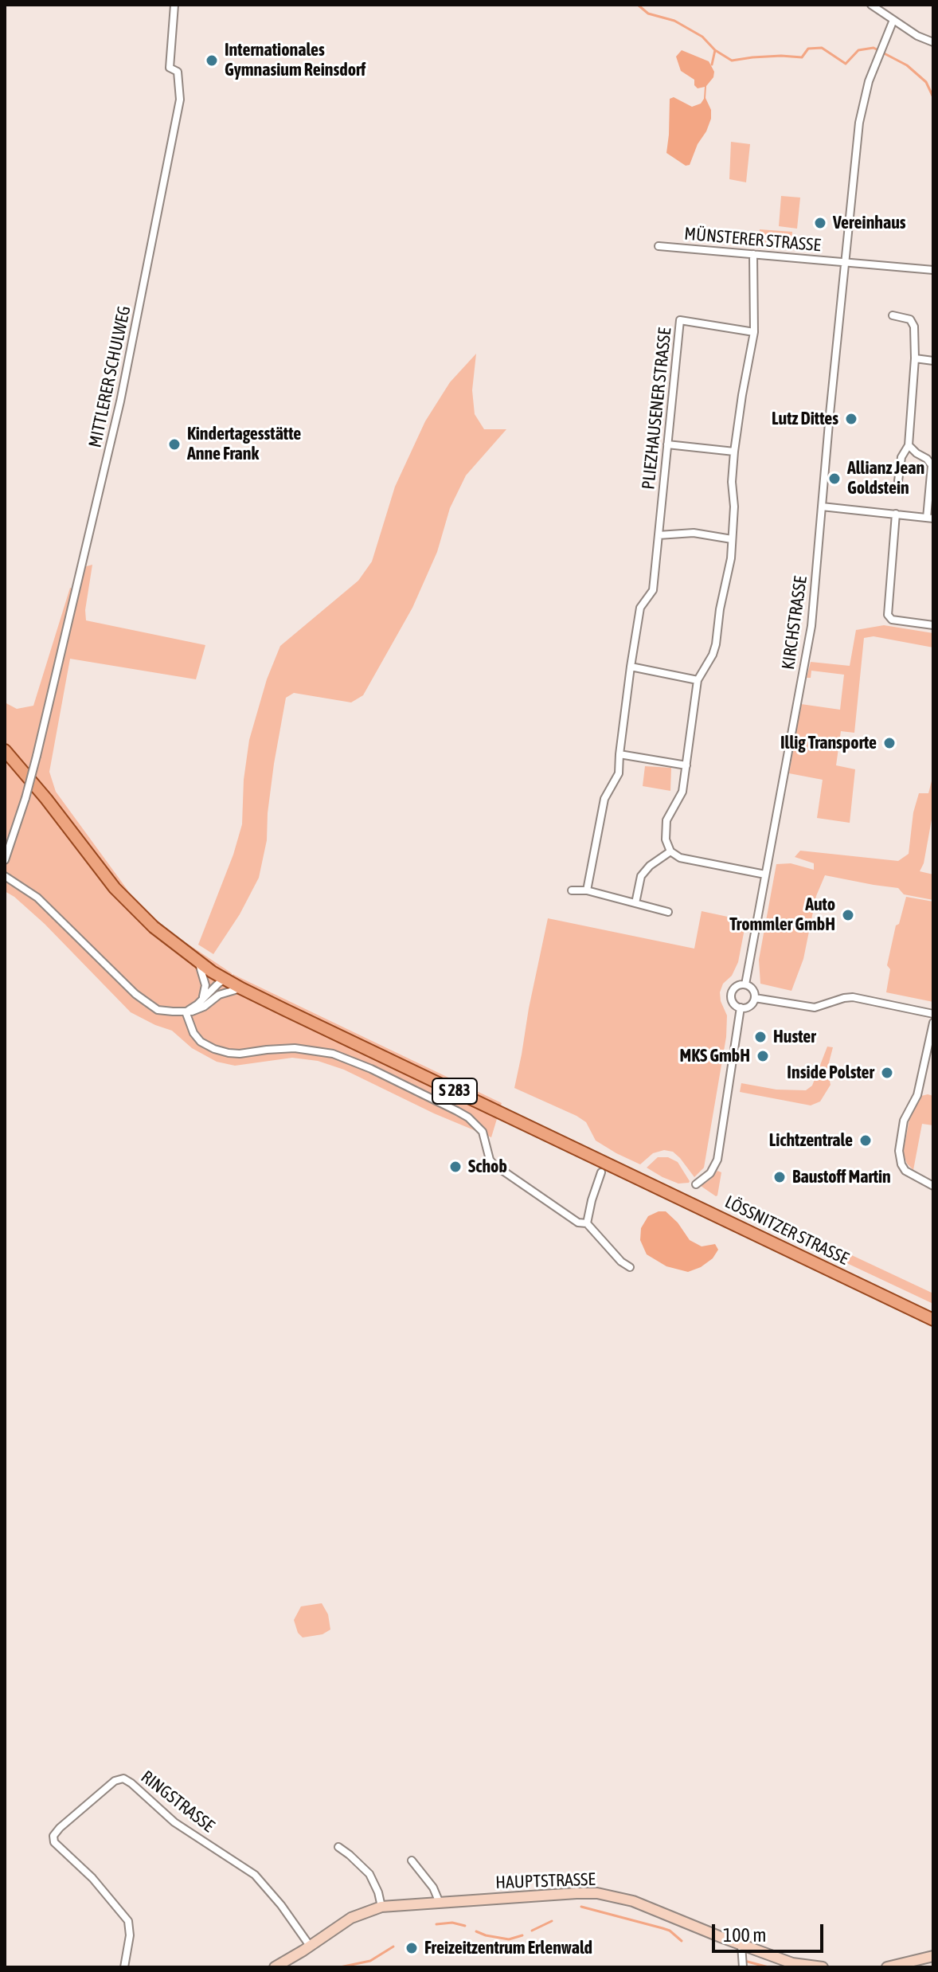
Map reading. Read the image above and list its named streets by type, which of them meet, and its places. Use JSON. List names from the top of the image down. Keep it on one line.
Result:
{"streets":{"main road":["S 283","LÖSSNITZER STRASSE","HAUPTSTRASSE"],"street":["MÜNSTERER STRASSE","MITTLERER SCHULWEG","PLIEZHAUSENER STRASSE","KIRCHSTRASSE","RINGSTRASSE"]},"crossings":[["MÜNSTERER STRASSE","KIRCHSTRASSE"],["S 283","LÖSSNITZER STRASSE"],["RINGSTRASSE","HAUPTSTRASSE"]],"places":["Internationales Gymnasium Reinsdorf","Vereinhaus","Lutz Dittes","Kindertagesstätte Anne Frank","Allianz Jean Goldstein","Illig Transporte","Auto Trommler GmbH","Huster","MKS GmbH","Inside Polster","Lichtzentrale","Schob","Baustoff Martin","Freizeitzentrum Erlenwald"],"scale_bar":"100 m"}
